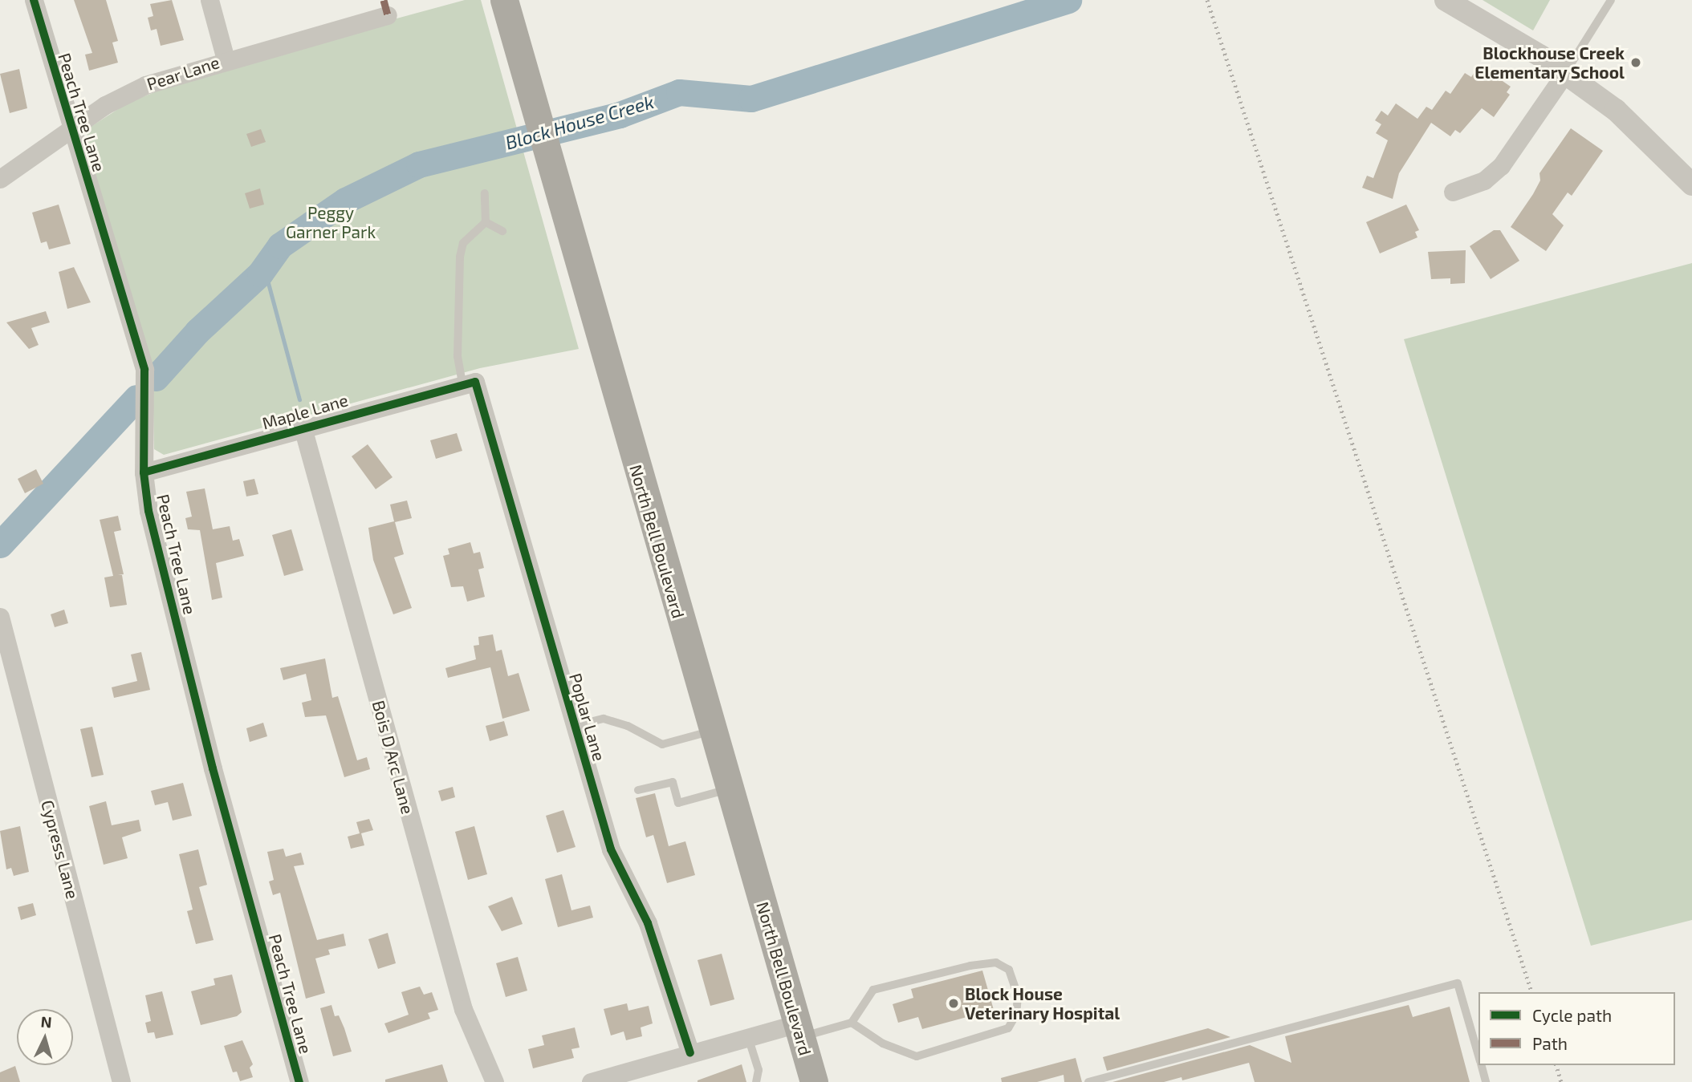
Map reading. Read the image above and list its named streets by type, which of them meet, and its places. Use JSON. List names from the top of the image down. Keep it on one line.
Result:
{"streets":{"main road":["North Bell Boulevard"],"street":["Pear Lane","Peach Tree Lane","Maple Lane","Poplar Lane","Bois D Arc Lane","Cypress Lane"]},"crossings":[["Pear Lane","Peach Tree Lane"],["Peach Tree Lane","Maple Lane"],["Maple Lane","Poplar Lane"],["Maple Lane","Bois D Arc Lane"]],"water":["Block House Creek"],"parks":["Peggy Garner Park"],"places":["Blockhouse Creek Elementary School","Block House Veterinary Hospital"],"legend":["Cycle path","Path"],"north":"top"}
